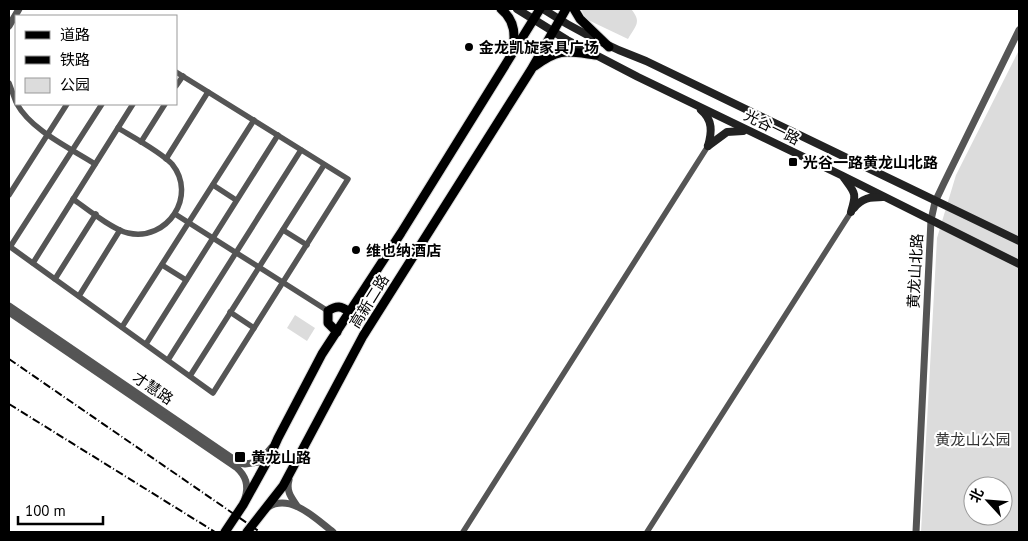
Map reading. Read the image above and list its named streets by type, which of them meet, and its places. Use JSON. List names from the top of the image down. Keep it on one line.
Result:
{"streets":{"main road":["光谷一路","高新二路"],"street":["黄龙山北路","才慧路"]},"crossings":[["光谷一路","黄龙山北路"],["光谷一路","高新二路"],["高新二路","才慧路"]],"parks":["黄龙山公园"],"places":{"other":["金龙凯旋家具广场","维也纳酒店"],"transit":["光谷一路黄龙山北路","黄龙山路"]},"legend":["道路","铁路","公园"],"scale_bar":"100 m","north":"top left"}
